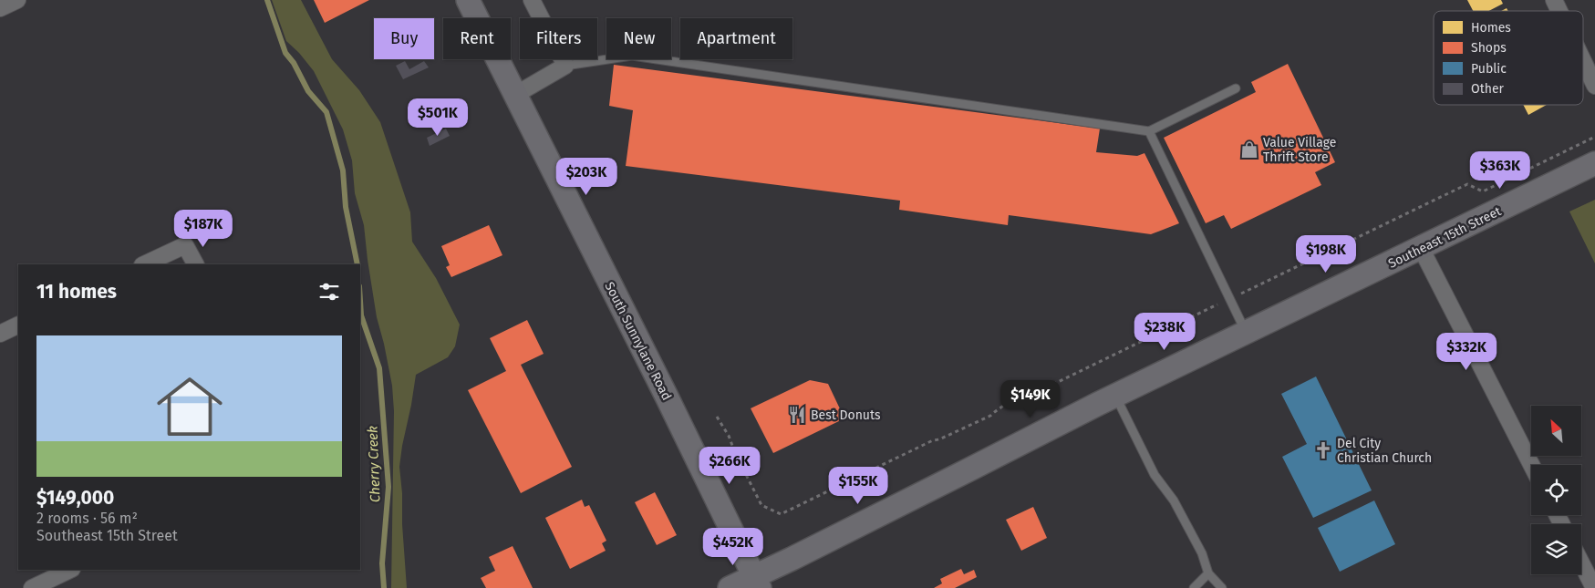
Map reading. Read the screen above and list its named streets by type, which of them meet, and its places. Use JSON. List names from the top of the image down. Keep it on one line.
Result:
{"streets":{"main road":["Southeast 15th Street","South Sunnylane Road"]},"crossings":[["Southeast 15th Street","South Sunnylane Road"]],"water":["Cherry Creek"],"places":{"shop":["Value Village Thrift Store"],"restaurant":["Best Donuts"],"church":["Del City Christian Church"]},"legend":["Homes","Shops","Public","Other"],"north":"top left","page":{"chip":["Buy","Rent","Filters","New","Apartment"],"price":["$501K","$363K","$203K","$187K","$198K","$238K","$332K","$149K","$266K","$155K","$452K"],"heading":"11 homes","list":[{"name":"$149,000","note":"2 rooms · 56 m² · Southeast 15th Street"}]}}
